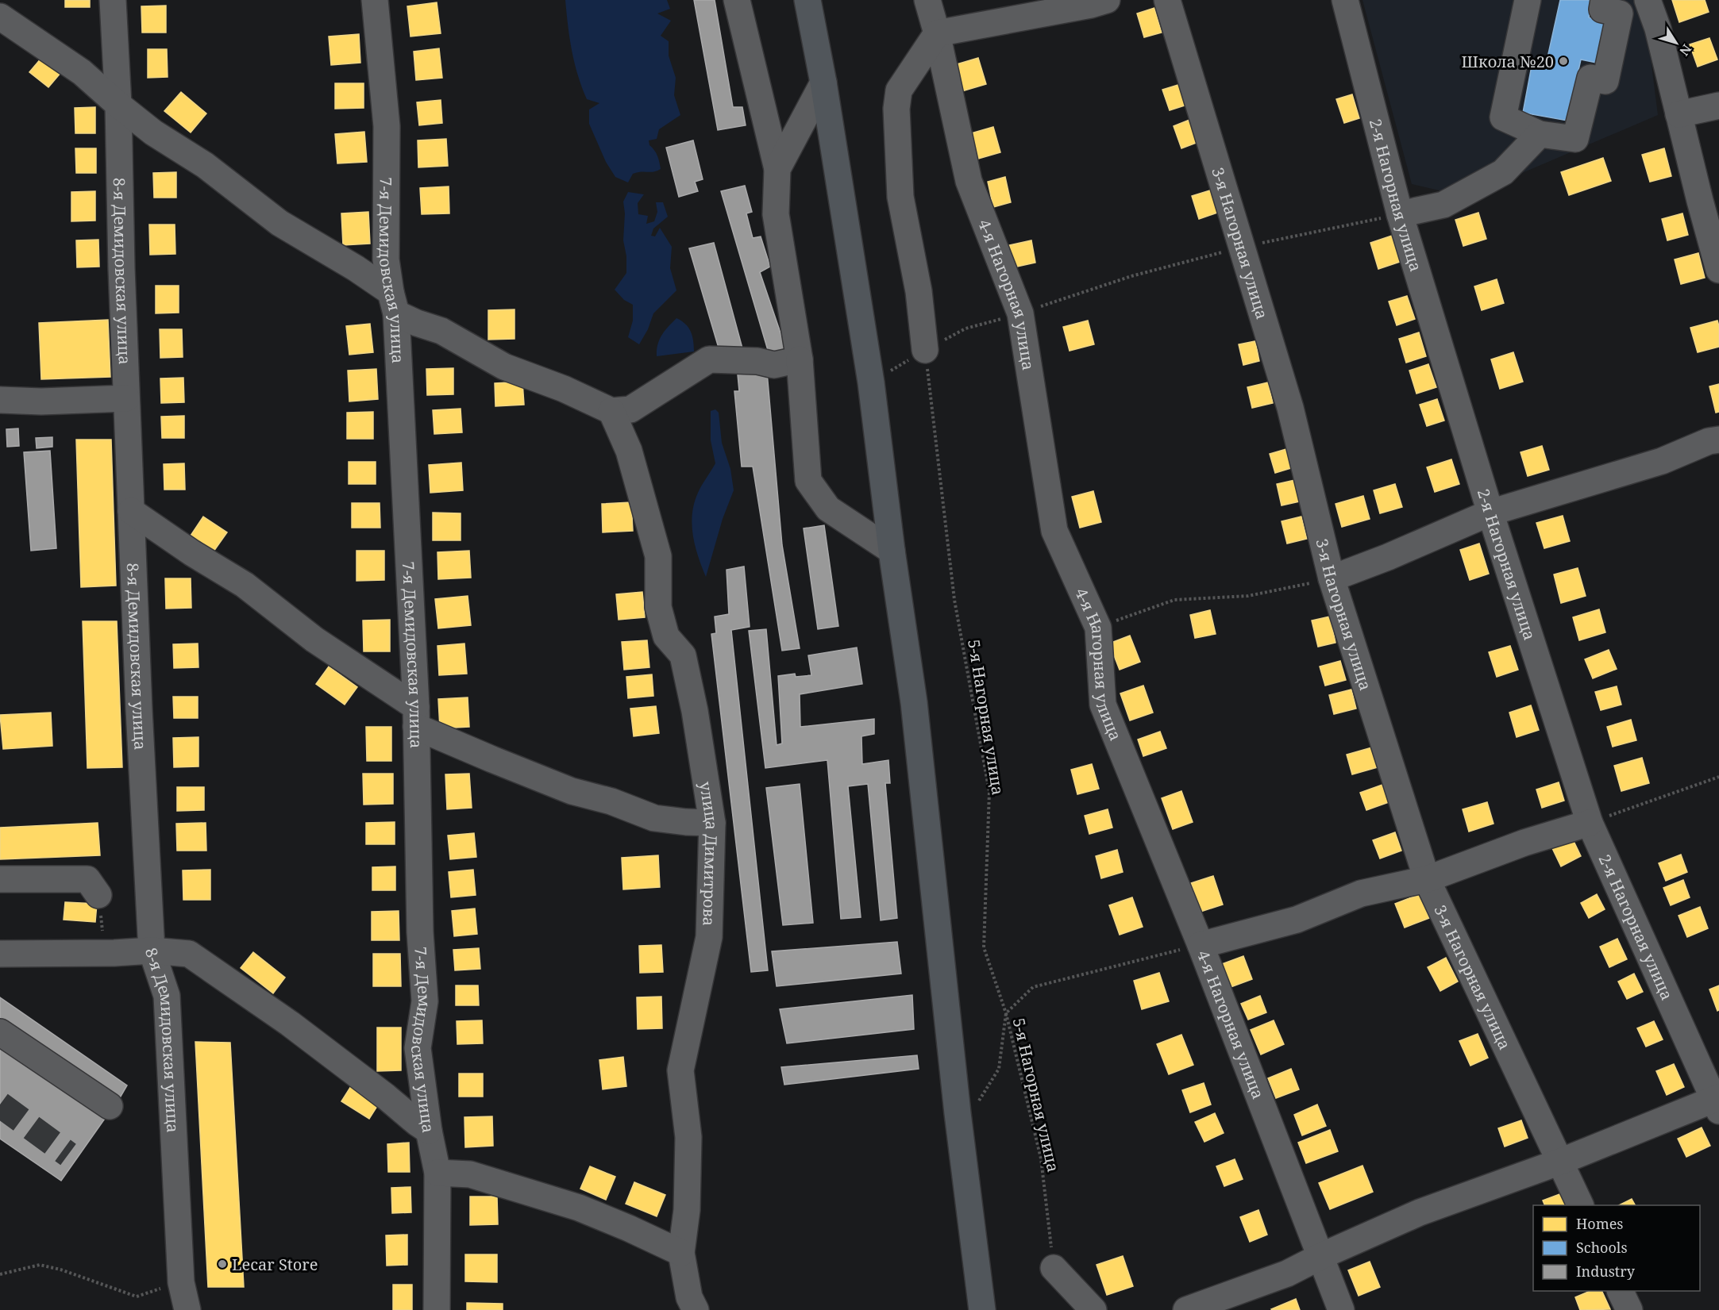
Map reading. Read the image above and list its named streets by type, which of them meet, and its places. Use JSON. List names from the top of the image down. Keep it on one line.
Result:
{"streets":{"street":["2-я Нагорная улица","3-я Нагорная улица","7-я Демидовская улица","8-я Демидовская улица","4-я Нагорная улица","улица Димитрова"],"path":["5-я Нагорная улица"]},"places":["Школа №20","Lecar Store"],"legend":["Homes","Schools","Industry"],"north":"bottom right"}
